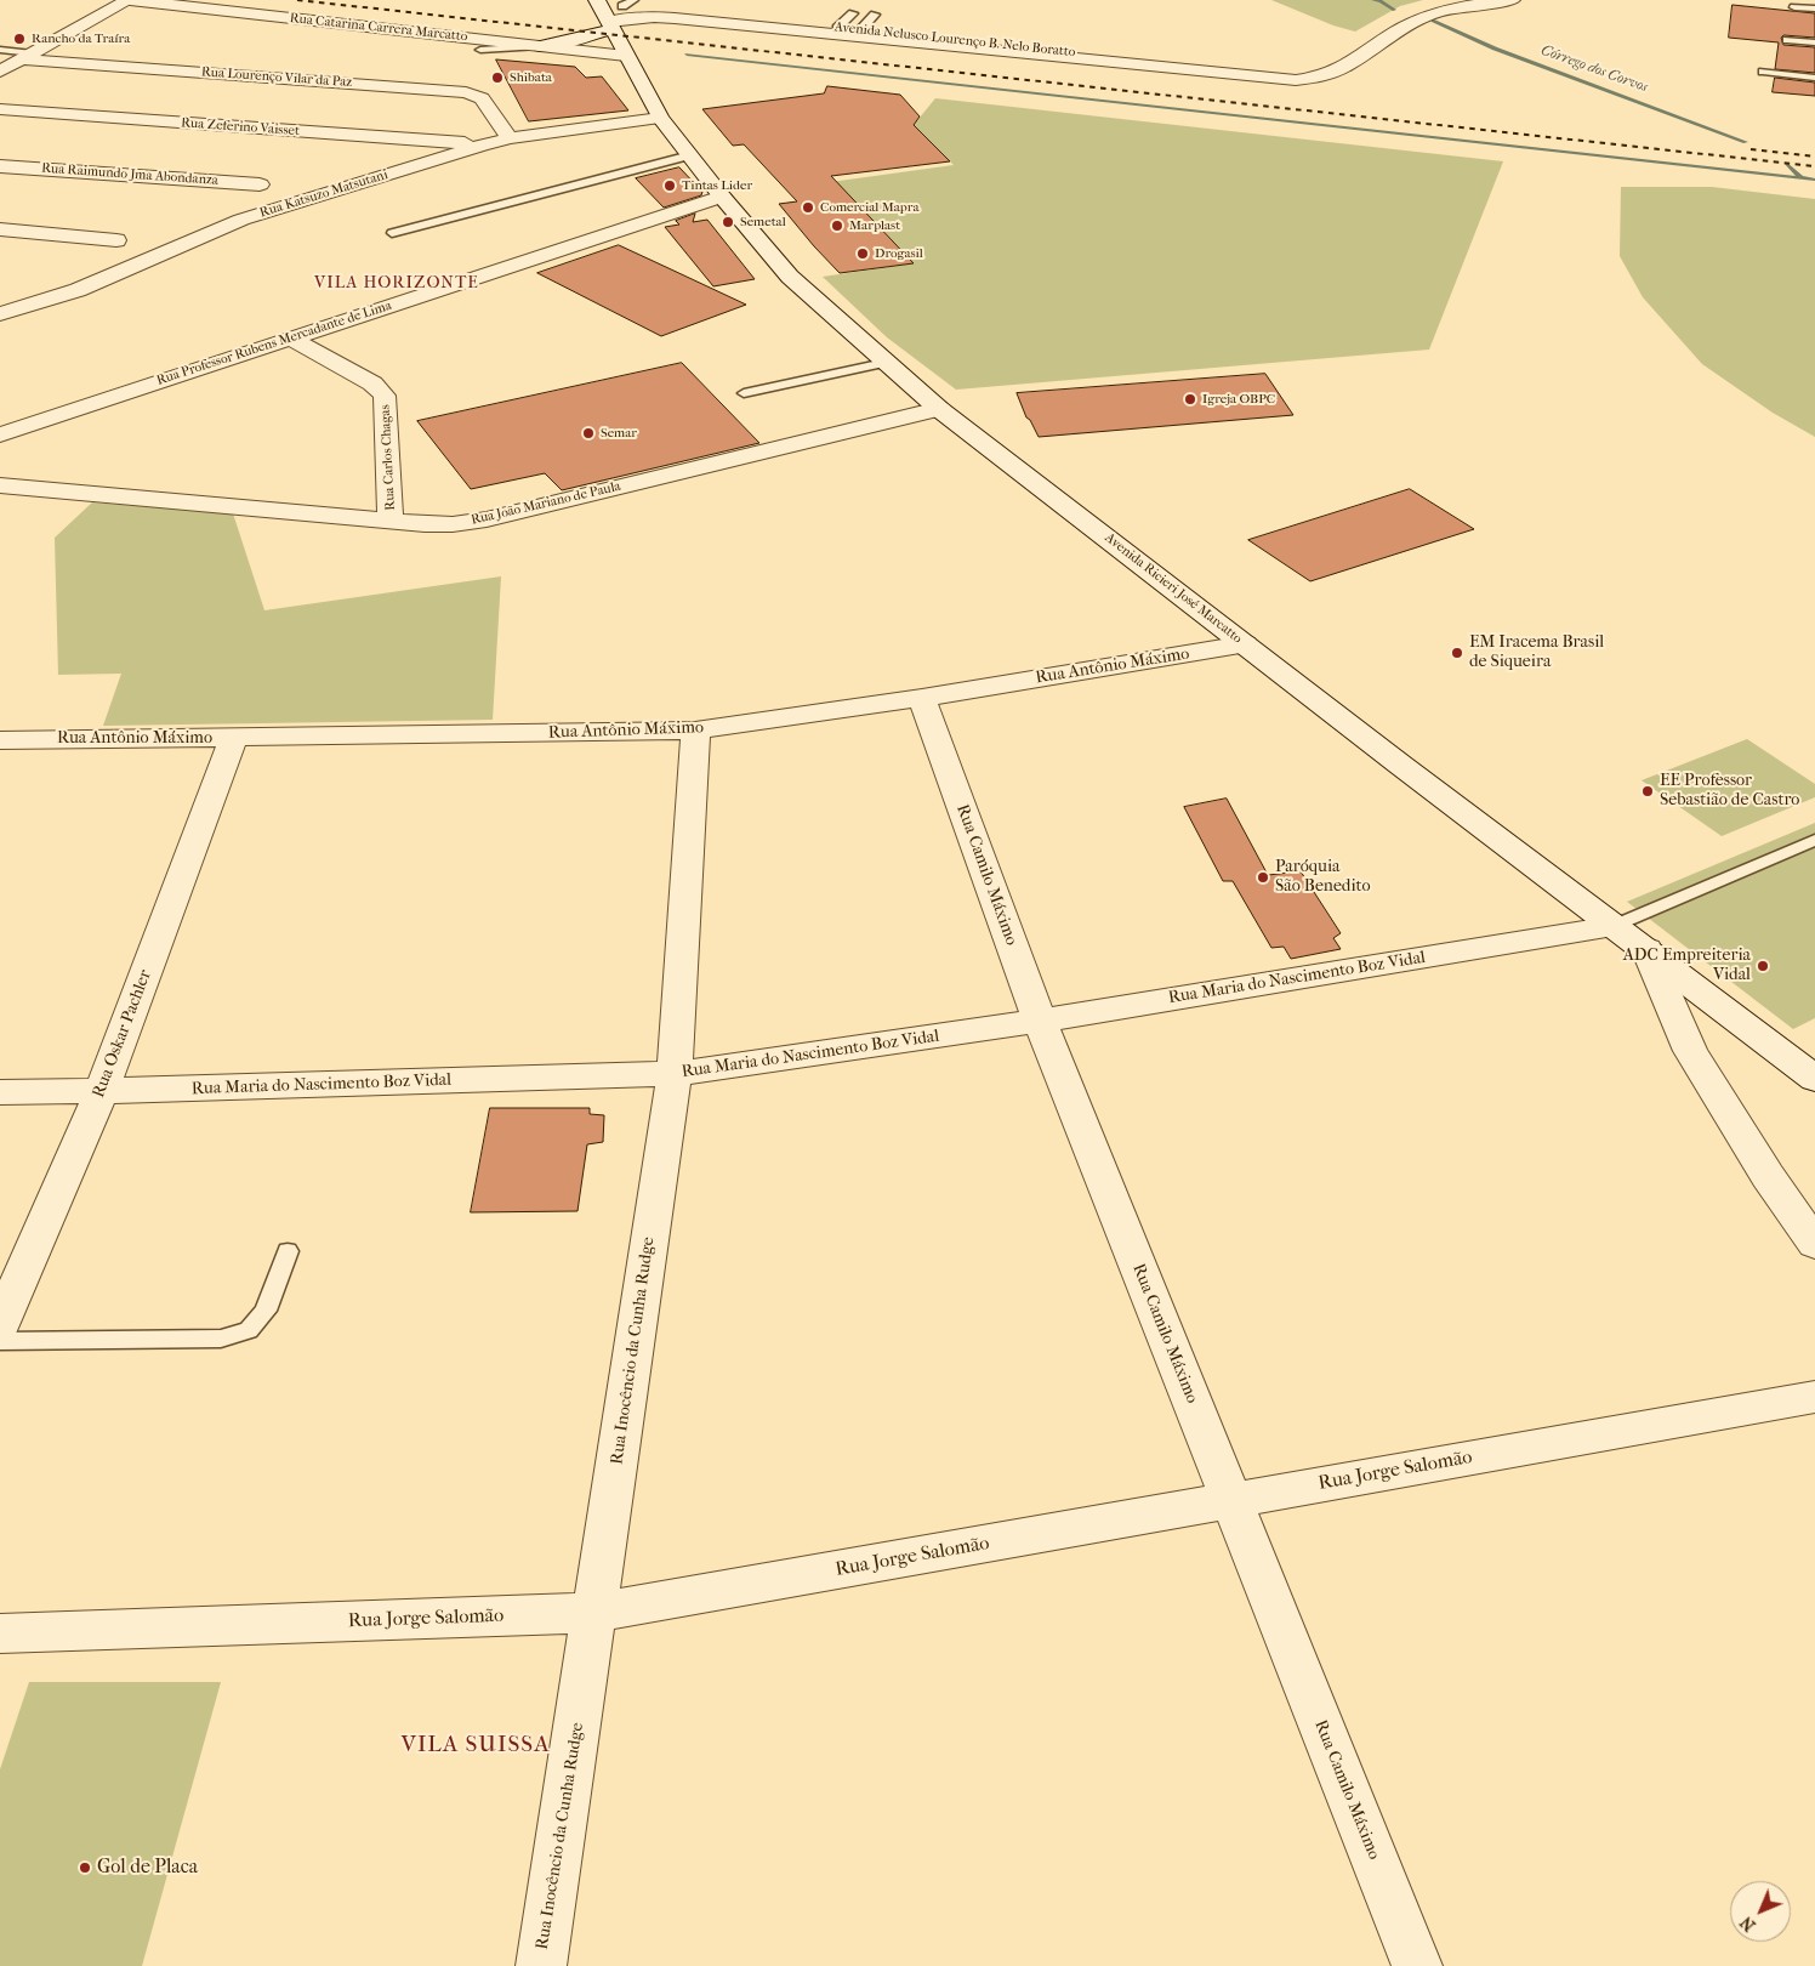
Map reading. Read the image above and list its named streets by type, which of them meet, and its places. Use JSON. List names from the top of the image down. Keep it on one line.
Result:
{"streets":{"street":["Rua Catarina Carrera Marcatto","Avenida Nelusco Lourenço B. Nelo Boratto","Rua Lourenço Vilar da Paz","Rua Zeferino Vaisset","Rua Raimundo Jma Abondanza","Rua Katsuzo Matsutani","Rua Professor Rubens Mercadante de Lima","Rua Carlos Chagas","Rua João Mariano de Paula","Avenida Ricieri José Marcatto","Rua Antônio Máximo","Rua Camilo Máximo","Rua Maria do Nascimento Boz Vidal","Rua Oskar Pachler","Rua Inocêncio da Cunha Rudge","Rua Jorge Salomão"]},"crossings":[["Rua Catarina Carrera Marcatto","Avenida Nelusco Lourenço B. Nelo Boratto"],["Rua Catarina Carrera Marcatto","Avenida Ricieri José Marcatto"],["Avenida Nelusco Lourenço B. Nelo Boratto","Avenida Ricieri José Marcatto"],["Rua Lourenço Vilar da Paz","Rua Katsuzo Matsutani"],["Rua Zeferino Vaisset","Rua Katsuzo Matsutani"],["Rua Katsuzo Matsutani","Avenida Ricieri José Marcatto"],["Rua Professor Rubens Mercadante de Lima","Rua Carlos Chagas"],["Rua Professor Rubens Mercadante de Lima","Avenida Ricieri José Marcatto"],["Rua Carlos Chagas","Rua João Mariano de Paula"],["Rua João Mariano de Paula","Avenida Ricieri José Marcatto"],["Avenida Ricieri José Marcatto","Rua Antônio Máximo"],["Avenida Ricieri José Marcatto","Rua Maria do Nascimento Boz Vidal"],["Rua Antônio Máximo","Rua Camilo Máximo"],["Rua Antônio Máximo","Rua Oskar Pachler"],["Rua Antônio Máximo","Rua Inocêncio da Cunha Rudge"],["Rua Camilo Máximo","Rua Maria do Nascimento Boz Vidal"],["Rua Camilo Máximo","Rua Jorge Salomão"],["Rua Maria do Nascimento Boz Vidal","Rua Oskar Pachler"],["Rua Maria do Nascimento Boz Vidal","Rua Inocêncio da Cunha Rudge"],["Rua Inocêncio da Cunha Rudge","Rua Jorge Salomão"]],"districts":["VILA HORIZONTE","VILA SUISSA"],"water":["Córrego dos Corvos"],"places":["Rancho da Traíra","Shibata","Tintas Lider","Comercial Mapra","Semetal","Marplast","Drogasil","Igreja OBPC","Semar","EM Iracema Brasil de Siqueira","EE Professor Sebastião de Castro","Paróquia São Benedito","ADC Empreiteria Vidal","Gol de Placa"],"north":"bottom left"}
